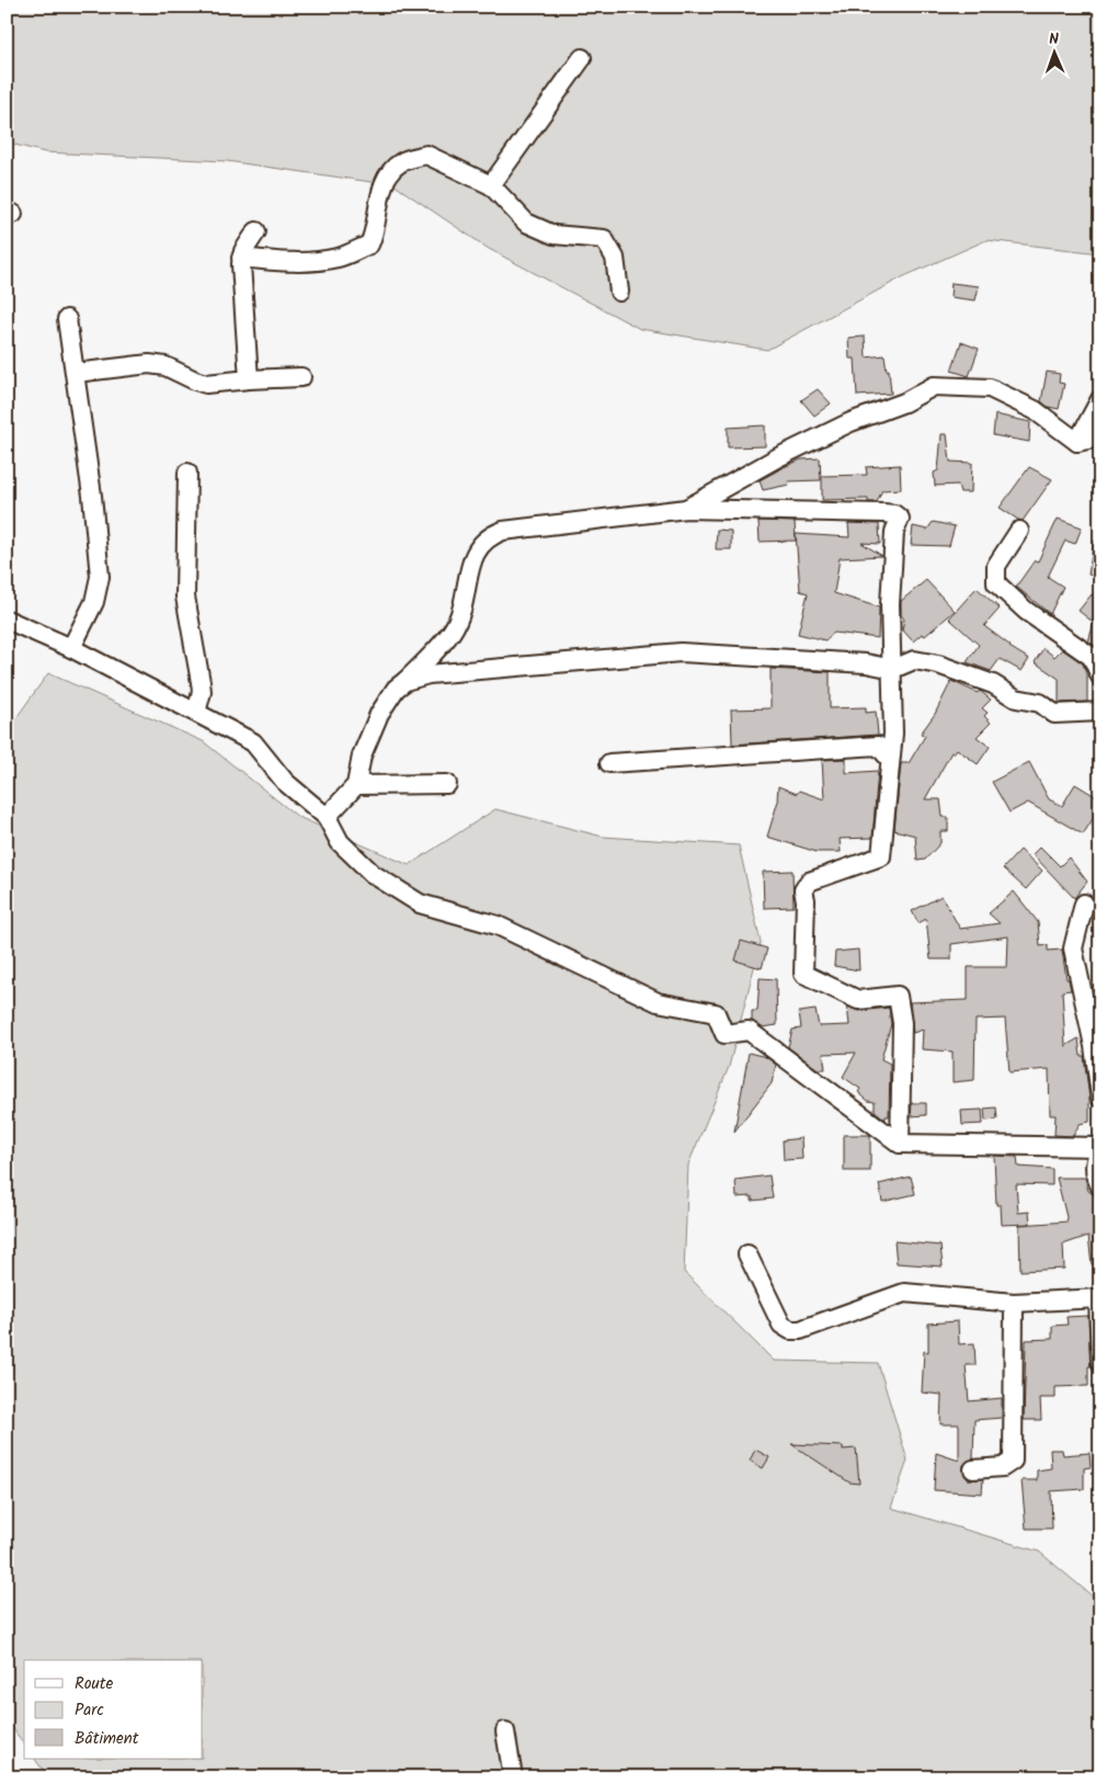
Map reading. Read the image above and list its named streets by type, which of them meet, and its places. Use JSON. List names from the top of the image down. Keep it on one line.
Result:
{"legend":["Route","Parc","Bâtiment"],"north":"top"}
